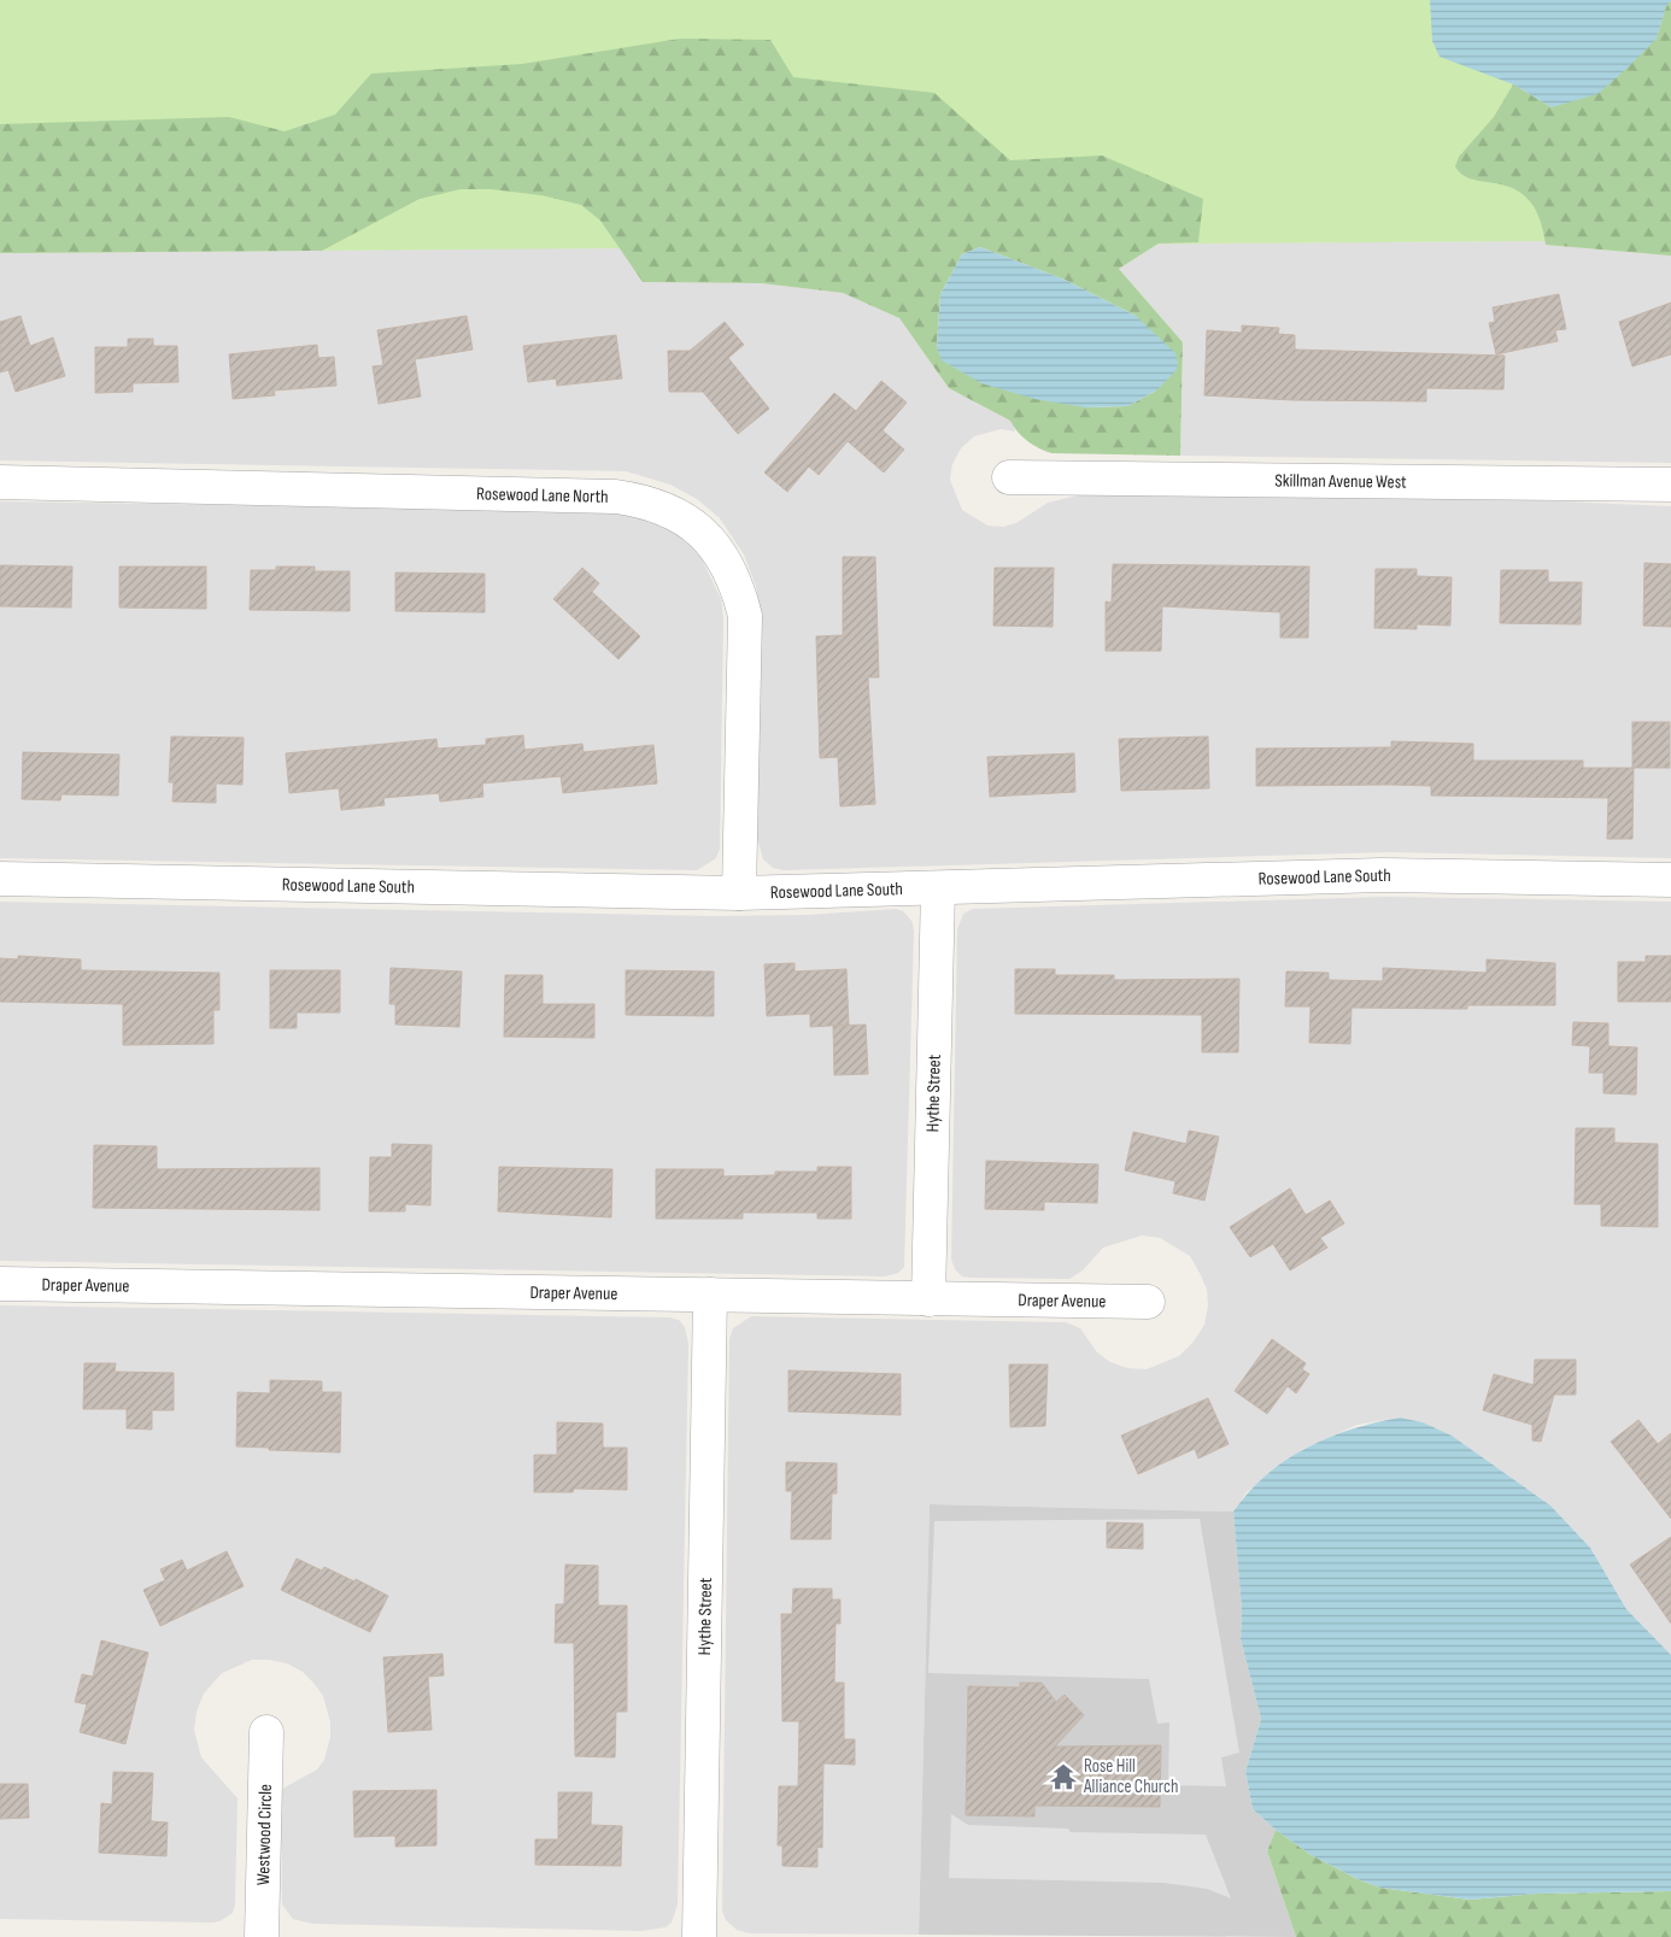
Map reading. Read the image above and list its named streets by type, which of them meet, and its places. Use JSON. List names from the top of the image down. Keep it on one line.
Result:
{"streets":{"street":["Skillman Avenue West","Rosewood Lane North","Rosewood Lane South","Hythe Street","Draper Avenue","Westwood Circle"]},"crossings":[["Rosewood Lane North","Rosewood Lane South"],["Rosewood Lane South","Hythe Street"],["Hythe Street","Draper Avenue"]],"places":{"temple":["Rose Hill Alliance Church"]}}
